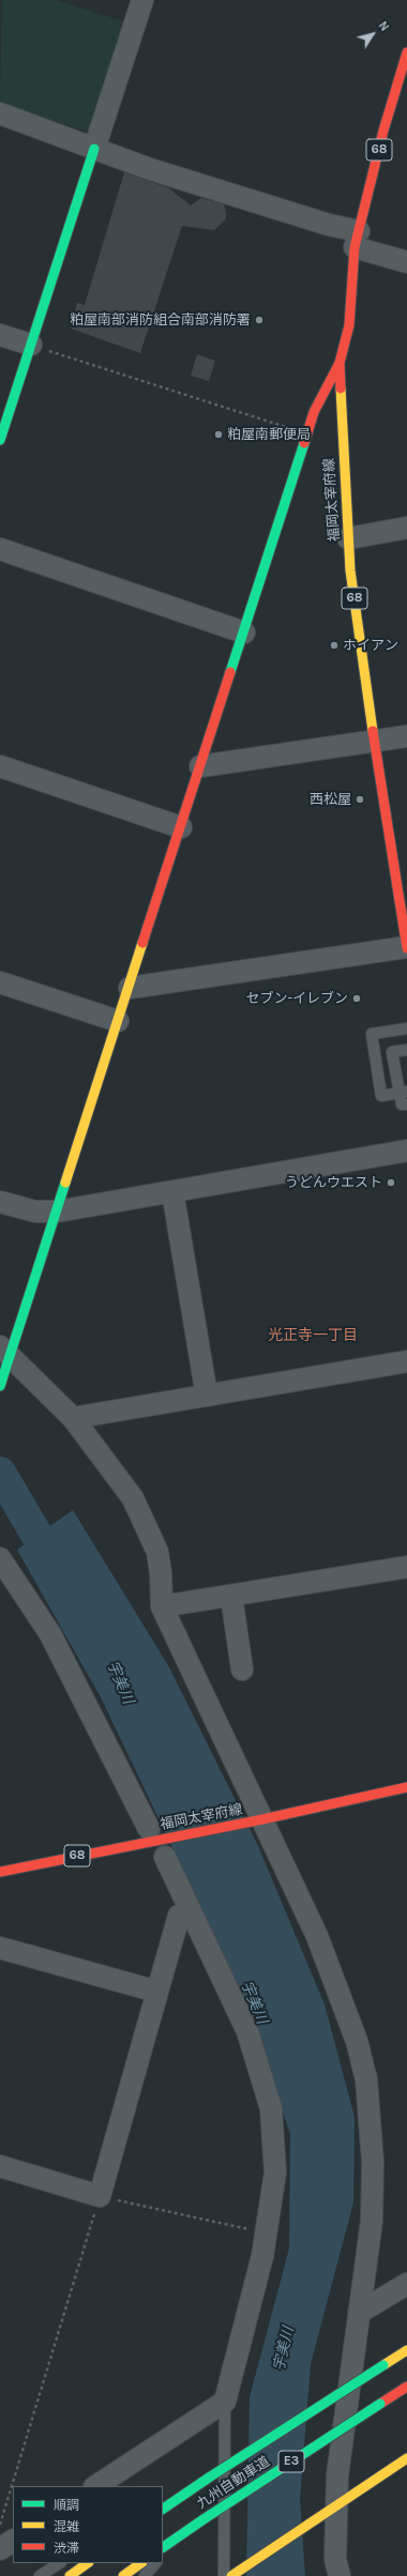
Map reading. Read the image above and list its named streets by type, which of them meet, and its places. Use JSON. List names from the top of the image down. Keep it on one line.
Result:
{"streets":{"main road":["68","福岡太宰府線","E3","九州自動車道"]},"districts":["光正寺一丁目"],"water":["宇美川"],"places":["粕屋南部消防組合南部消防署","粕屋南郵便局","ホイアン","西松屋","セブン-イレブン","うどんウエスト"],"legend":["順調","混雑","渋滞"],"north":"top right"}
